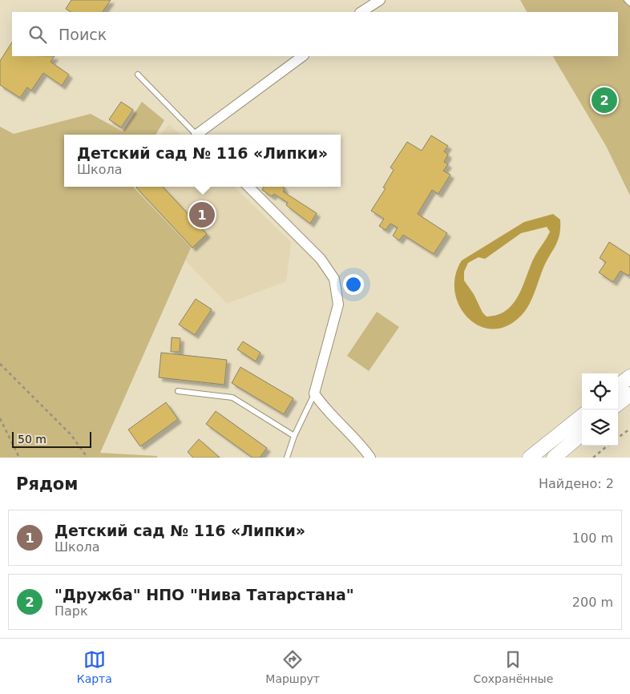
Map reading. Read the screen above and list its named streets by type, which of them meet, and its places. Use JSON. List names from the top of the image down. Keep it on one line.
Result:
{"scale_bar":"50 m","page":{"search":"Поиск","pins":["2","1"],"popup":["Детский сад № 116 «Липки»","Школа"],"scale":"50 m","heading":["Рядом","Найдено: 2"],"list":[{"mark":"1","name":"Детский сад № 116 «Липки»","note":"Школа","value":"100 m"},{"mark":"2","name":"\"Дружба\" НПО \"Нива Татарстана\"","note":"Парк","value":"200 m"}],"nav":["Карта","Маршрут","Сохранённые"]}}
